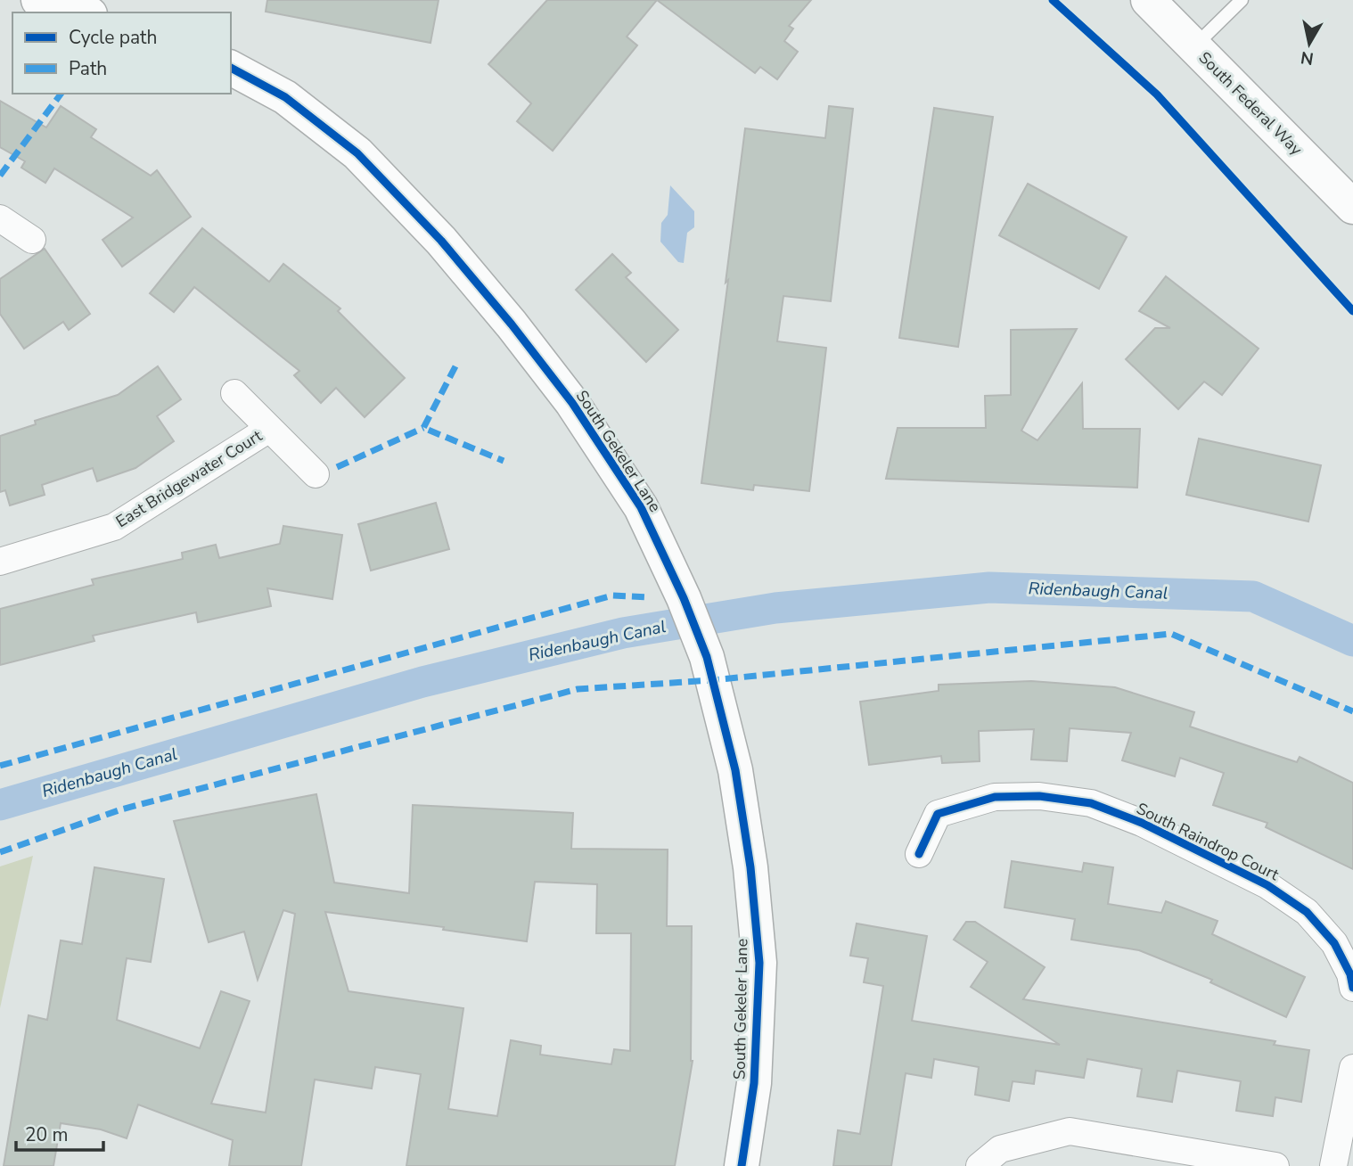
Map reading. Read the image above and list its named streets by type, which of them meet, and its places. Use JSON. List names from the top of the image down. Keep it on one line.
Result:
{"streets":{"street":["South Federal Way","South Gekeler Lane","East Bridgewater Court","South Raindrop Court"]},"water":["Ridenbaugh Canal"],"legend":["Cycle path","Path"],"scale_bar":"20 m","north":"bottom"}
